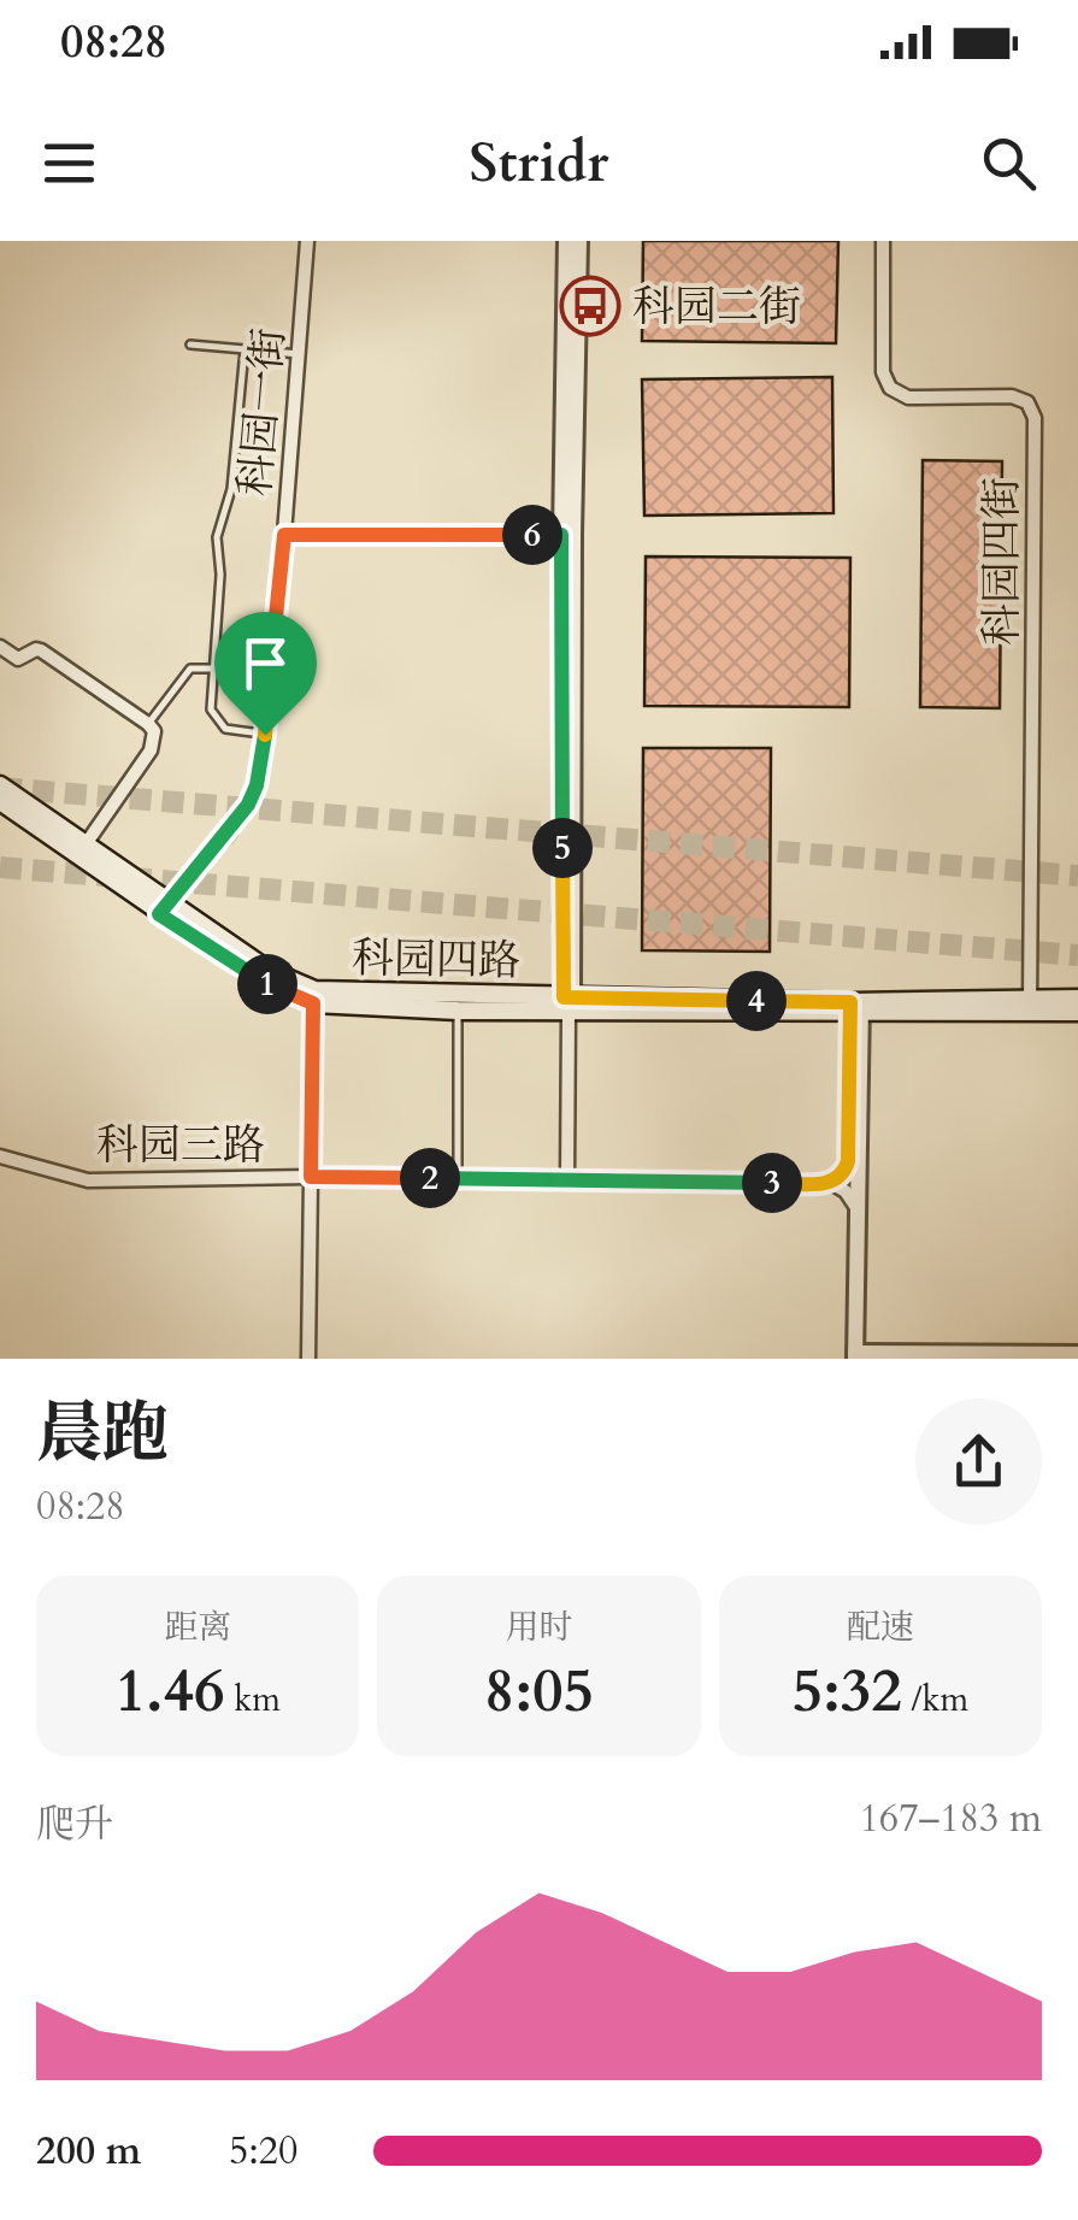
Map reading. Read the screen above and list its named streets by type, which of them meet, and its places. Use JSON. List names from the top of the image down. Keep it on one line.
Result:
{"streets":{"main road":["科园四路"],"street":["科园一街","科园四街","科园三路"]},"crossings":[["科园一街","科园四路"],["科园四街","科园四路"]],"places":{"bus stop":["科园二街"]},"page":{"status":"08:28","header":"Stridr","pins":["6","5","1","4","2","3"],"heading":["晨跑","08:28"],"stats":[["距离","1.46 km"],["用时","8:05"],["配速","5:32 /km"]],"chart":["爬升","167–183 m"],"list":[{"name":"200 m","note":"5:20"}]}}
